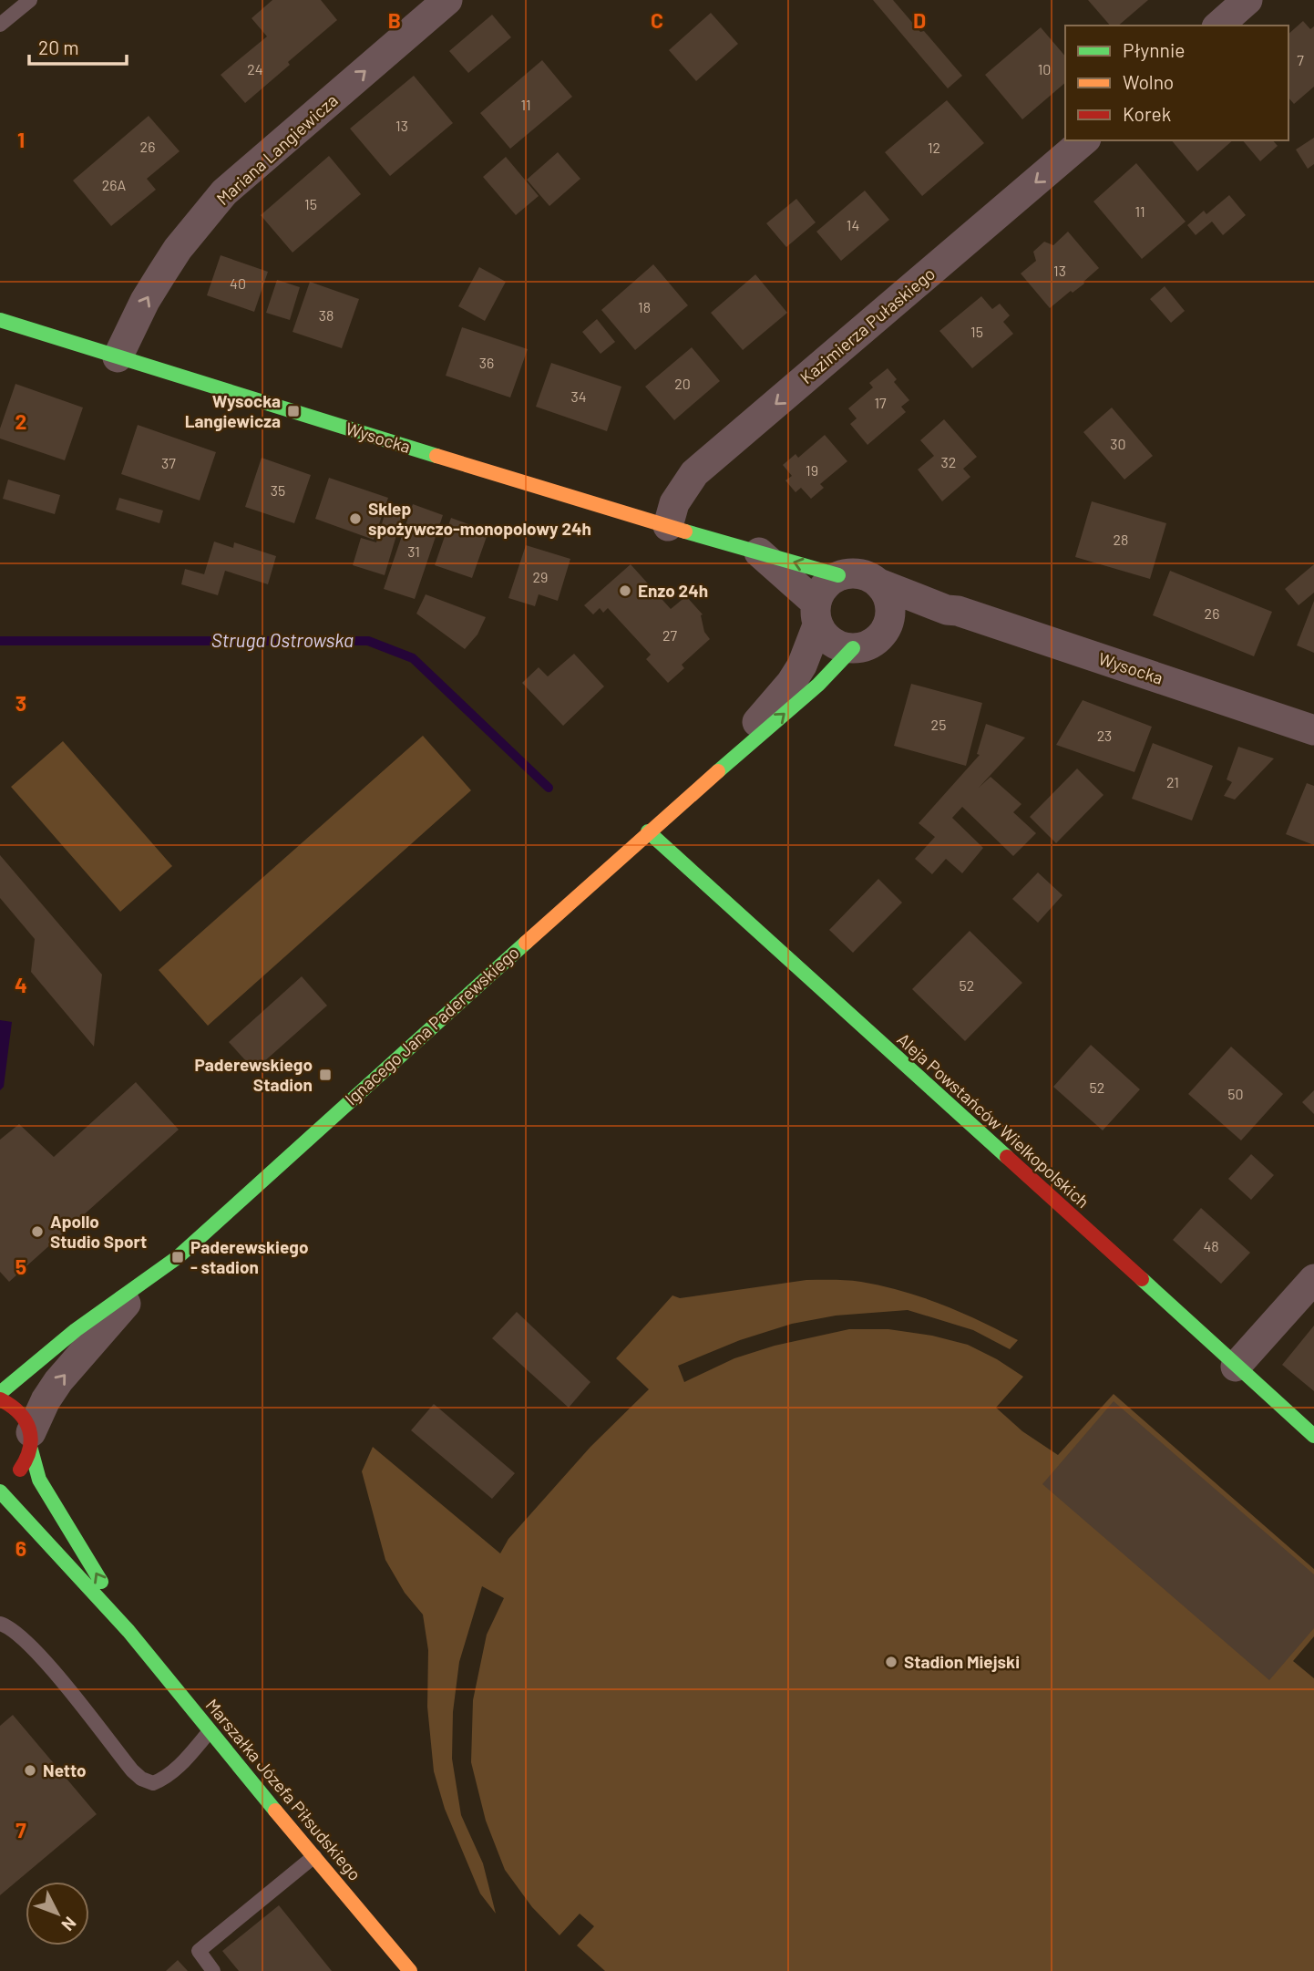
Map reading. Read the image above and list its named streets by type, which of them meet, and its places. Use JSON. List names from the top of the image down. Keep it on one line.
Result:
{"streets":{"street":["Mariana Langiewicza","Kazimierza Pułaskiego","Wysocka","Ignacego Jana Paderewskiego","Aleja Powstańców Wielkopolskich","Marszałka Józefa Piłsudskiego"]},"crossings":[["Mariana Langiewicza","Wysocka"],["Kazimierza Pułaskiego","Wysocka"],["Wysocka","Ignacego Jana Paderewskiego"],["Ignacego Jana Paderewskiego","Aleja Powstańców Wielkopolskich"]],"one_way":["Mariana Langiewicza","Kazimierza Pułaskiego"],"water":["Struga Ostrowska"],"places":{"transit":["Wysocka Langiewicza","Paderewskiego Stadion","Paderewskiego - stadion"],"other":["Sklep spożywczo-monopolowy 24h","Enzo 24h","Apollo Studio Sport","Stadion Miejski","Netto"]},"house_numbers":["7","24","10","11","13","26","12","26A","15","11","14","13","40","18","38","15","36","20","34","17","30","32","37","19","35","28","31","29","26","27","25","23","21","52","52","50","48"],"legend":["Płynnie","Wolno","Korek"],"scale_bar":"20 m","north":"bottom right","grid":{"columns":["B","C","D"],"rows":["1","2","3","4","5","6","7"]}}
